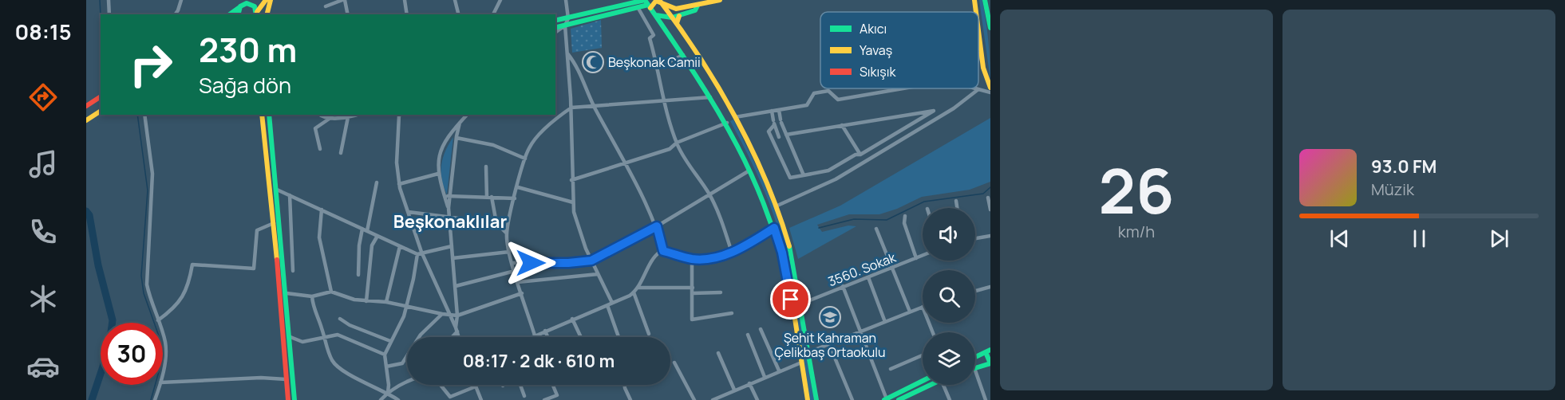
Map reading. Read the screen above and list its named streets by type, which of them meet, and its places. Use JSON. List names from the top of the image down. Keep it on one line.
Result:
{"streets":{"street":["3560. Sokak"]},"districts":["Beşkonaklılar"],"places":{"mosque":["Beşkonak Camii"],"school or university":["Şehit Kahraman Çelikbaş Ortaokulu"]},"legend":["Akıcı","Yavaş","Sıkışık"],"page":{"tabs":"08:15","tile":["26","km/h"],"turn":["230 m","Sağa dön"],"song":["93.0 FM","Müzik"],"limit":"30","trip":"08:17 · 2 dk · 610 m"}}
